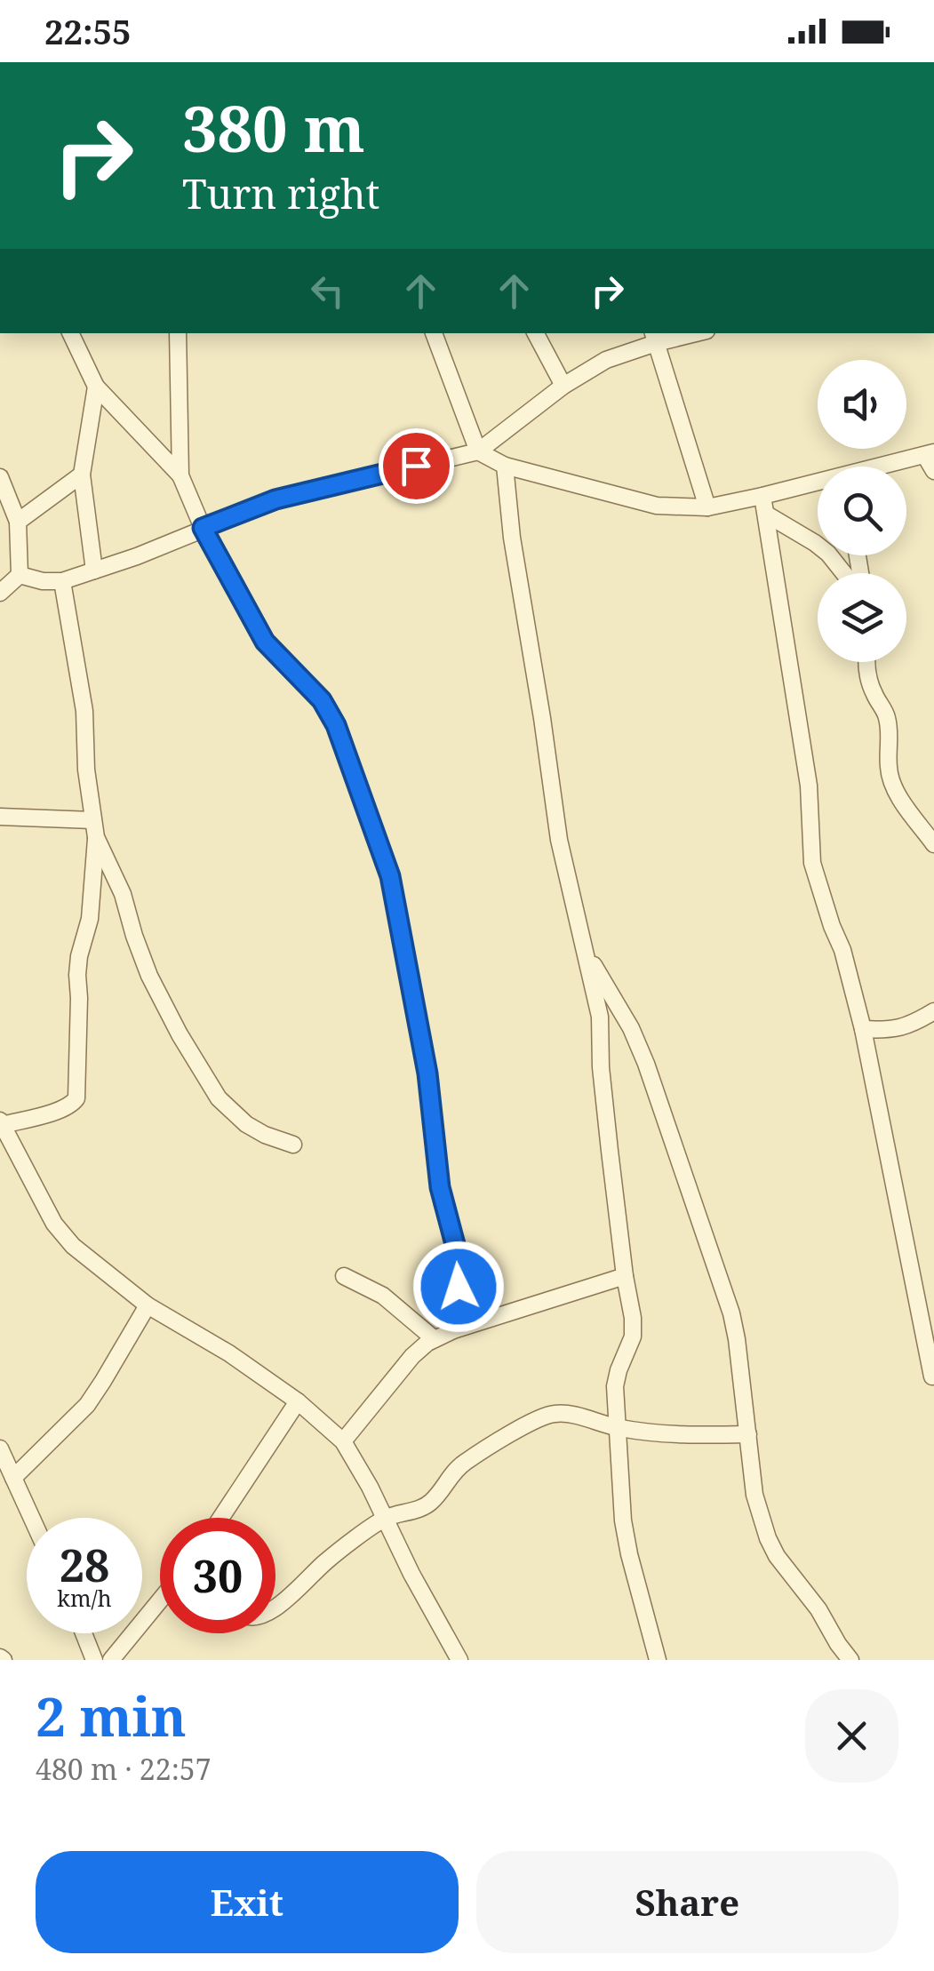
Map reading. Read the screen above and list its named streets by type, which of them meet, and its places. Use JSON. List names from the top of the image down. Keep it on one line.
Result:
{"page":{"status":"22:55","turn":["380 m","Turn right"],"speed":"28 km/h","limit":"30","heading":["2 min","480 m · 22:57"],"buttons":["Exit","Share"]}}
